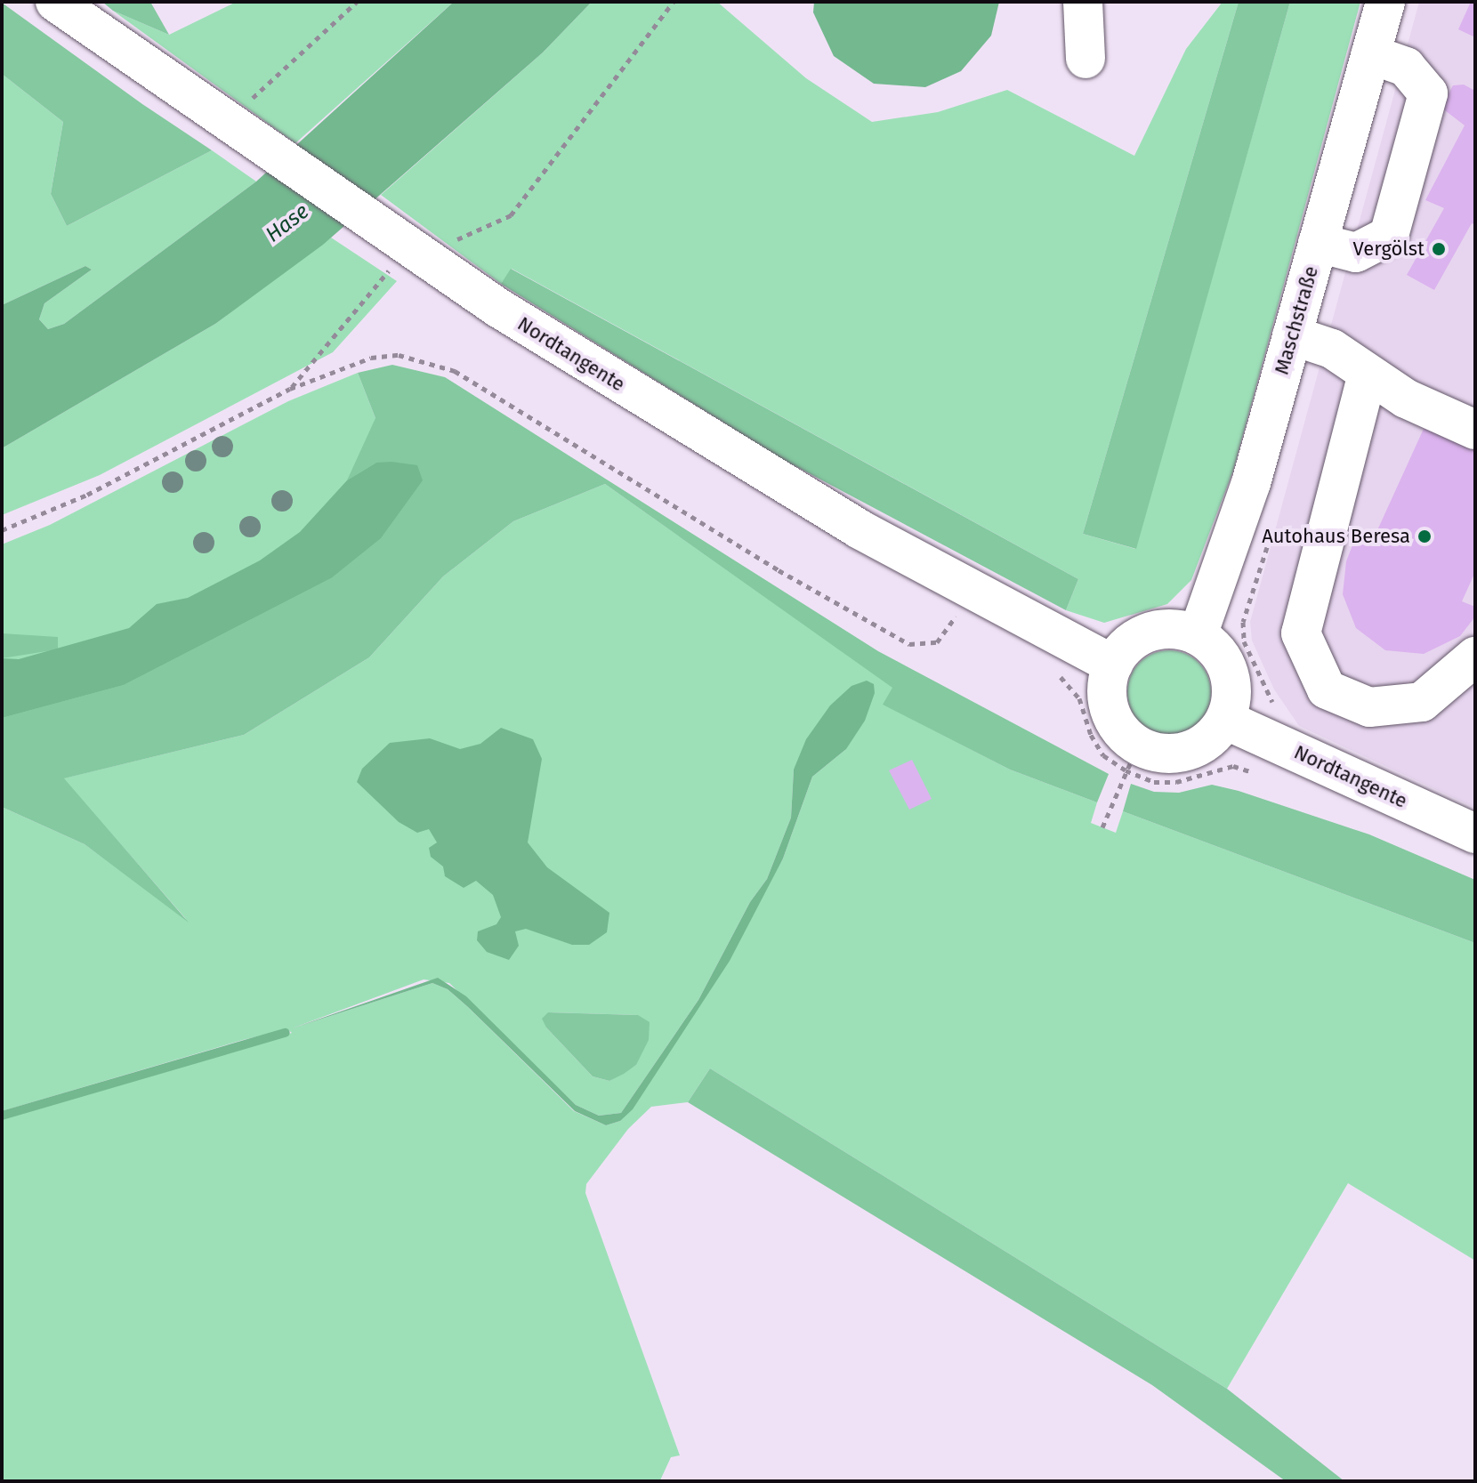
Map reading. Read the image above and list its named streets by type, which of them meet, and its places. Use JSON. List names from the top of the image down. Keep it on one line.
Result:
{"streets":{"street":["Maschstraße","Nordtangente"]},"crossings":[["Maschstraße","Nordtangente"]],"water":["Hase"],"places":["Vergölst","Autohaus Beresa"]}
